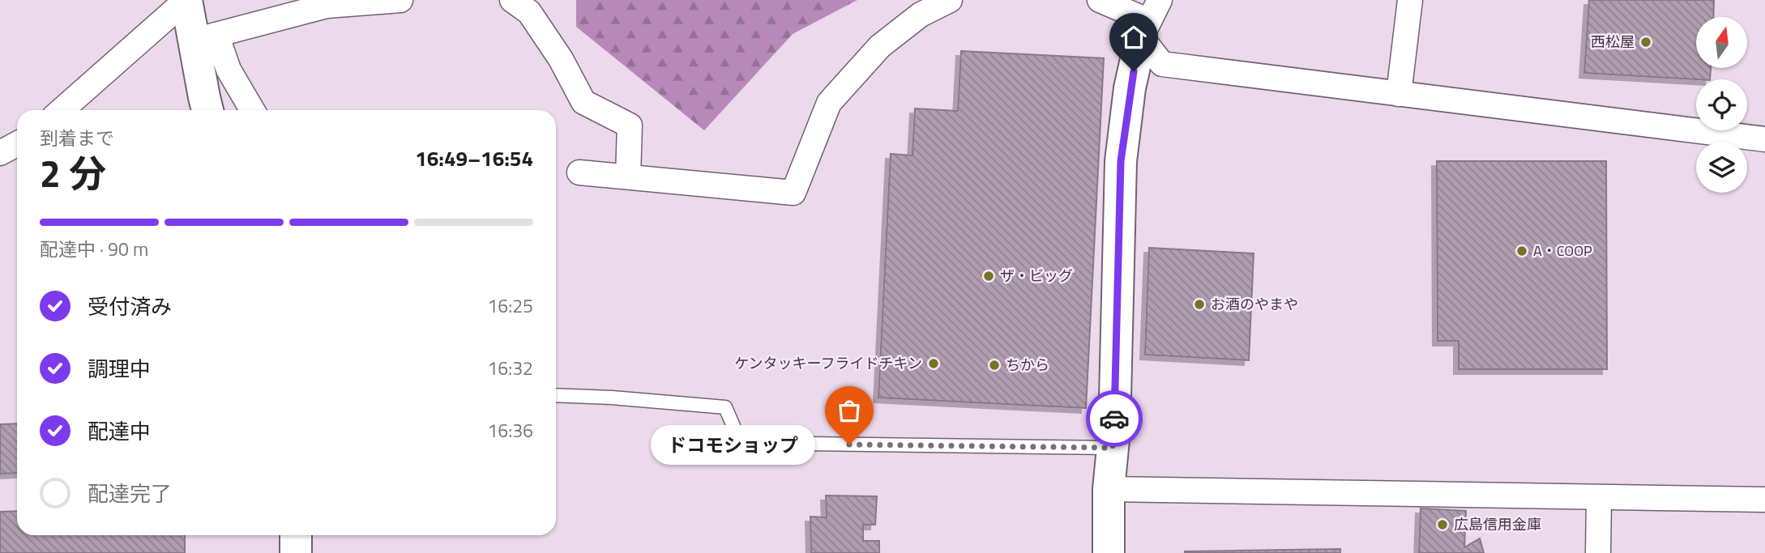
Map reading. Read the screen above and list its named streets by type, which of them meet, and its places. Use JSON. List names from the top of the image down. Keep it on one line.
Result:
{"places":["西松屋","A・COOP","ザ・ビッグ","お酒のやまや","ケンタッキーフライドチキン","ちから","ドコモショップ","広島信用金庫"],"north":"top","page":{"heading":["2 分","到着まで","16:49–16:54"],"bar":"配達中 · 90 m","list":[["受付済み","16:25"],["調理中","16:32"],["配達中","16:36"],"配達完了"],"bubble":"ドコモショップ"}}
